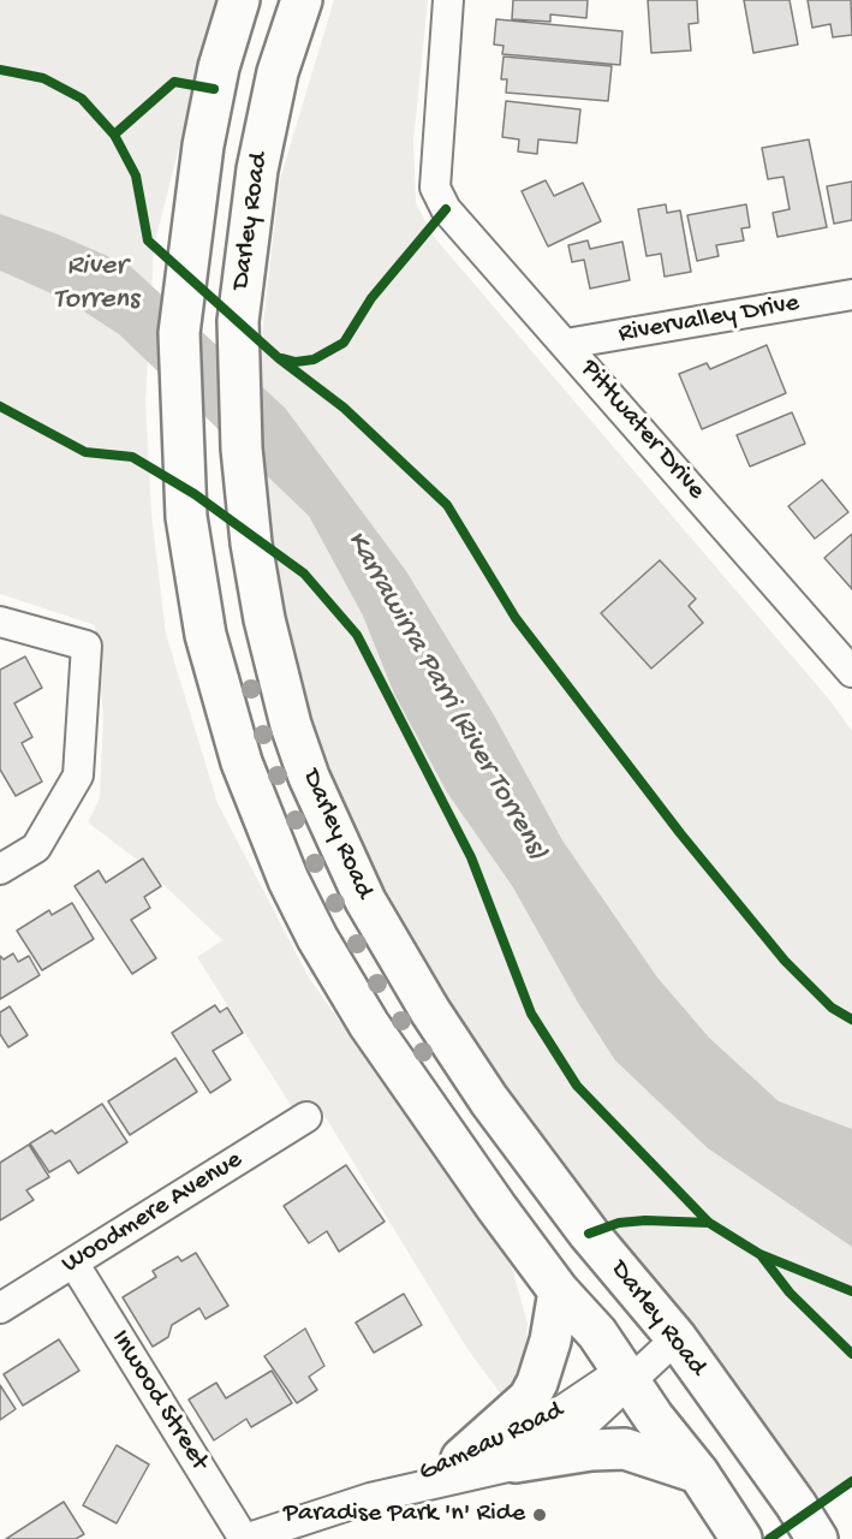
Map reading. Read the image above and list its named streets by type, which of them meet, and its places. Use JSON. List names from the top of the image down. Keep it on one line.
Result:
{"streets":{"main road":["Darley Road"],"street":["Rivervalley Drive","Pittwater Drive","Woodmere Avenue","Inwood Street","Gameau Road"]},"crossings":[["Darley Road","Gameau Road"],["Rivervalley Drive","Pittwater Drive"],["Woodmere Avenue","Inwood Street"],["Inwood Street","Gameau Road"]],"water":["River Torrens","Karrawirra Parri (River Torrens)"],"places":["Paradise Park 'n' Ride"]}
